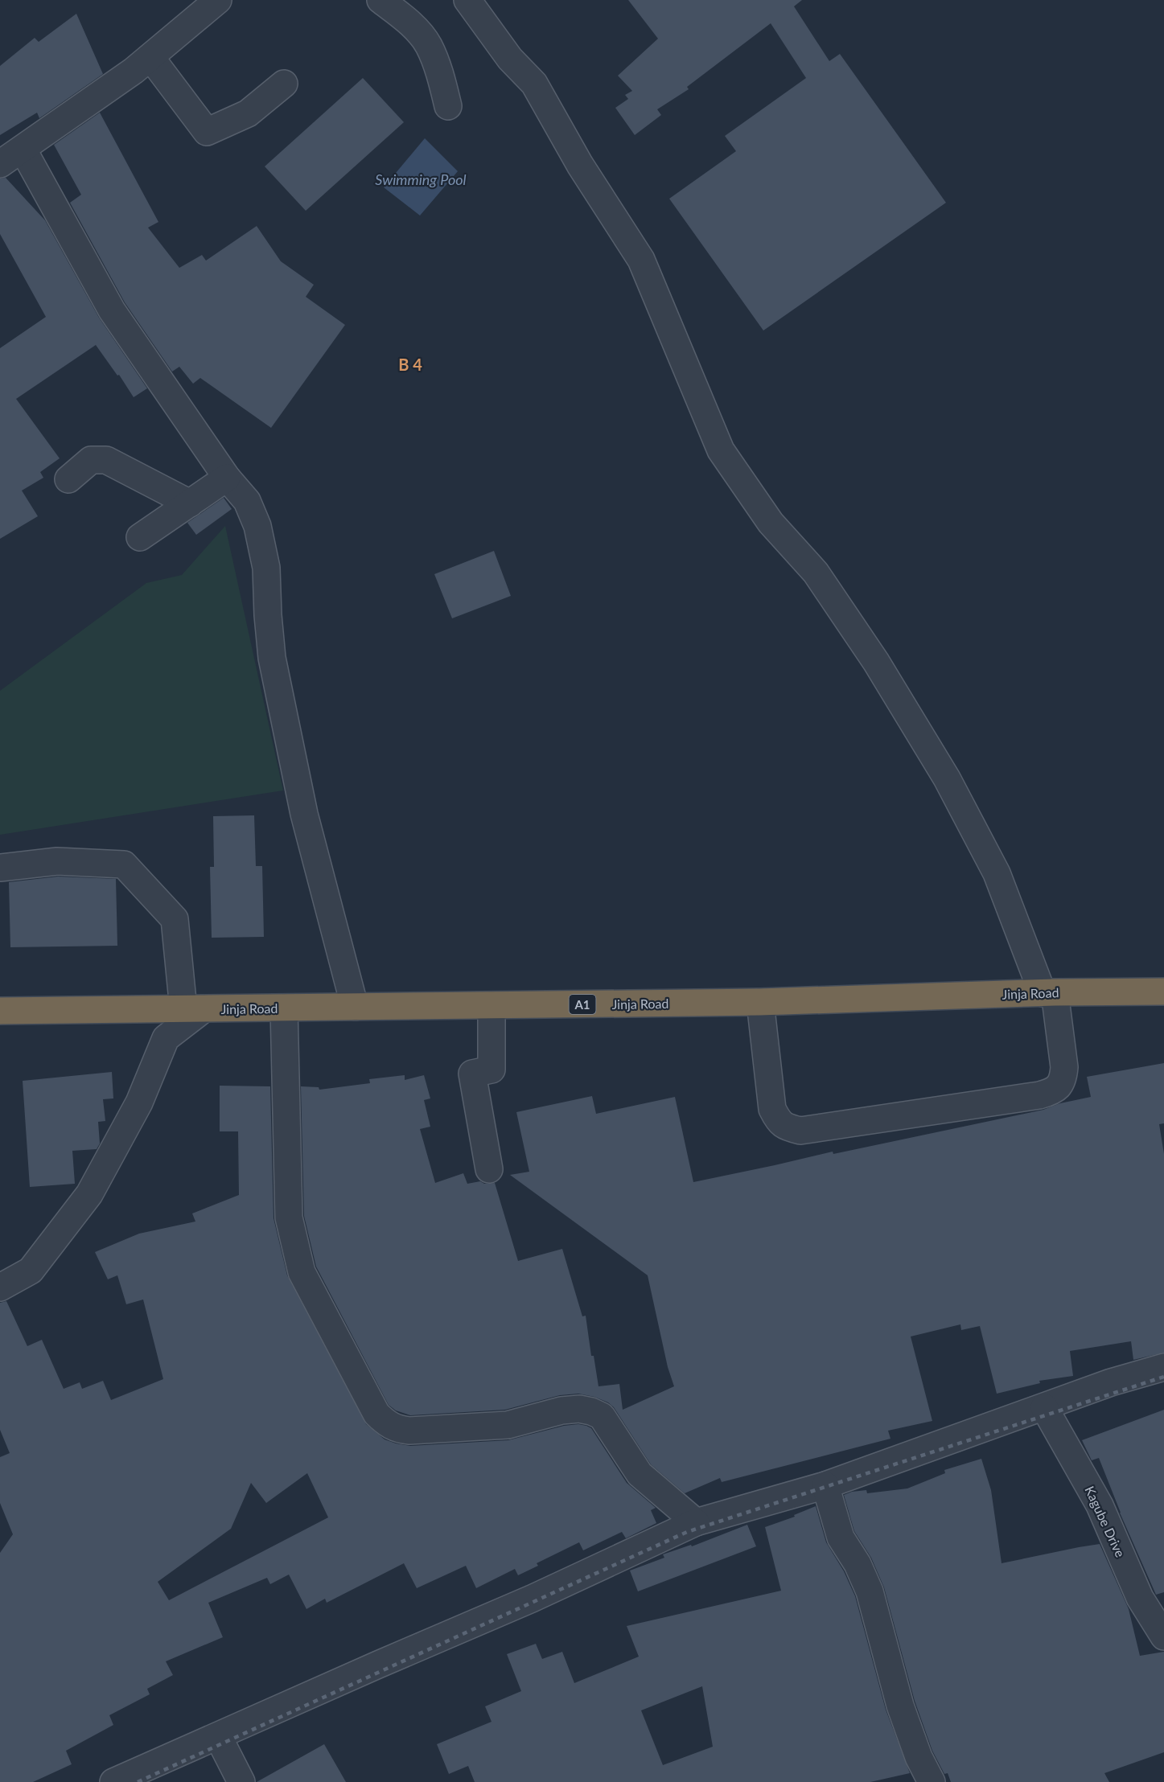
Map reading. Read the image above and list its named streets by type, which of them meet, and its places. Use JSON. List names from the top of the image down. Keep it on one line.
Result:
{"streets":{"highway":["Jinja Road","A1"],"street":["Kagube Drive"]},"districts":["B 4"],"water":["Swimming Pool"]}
